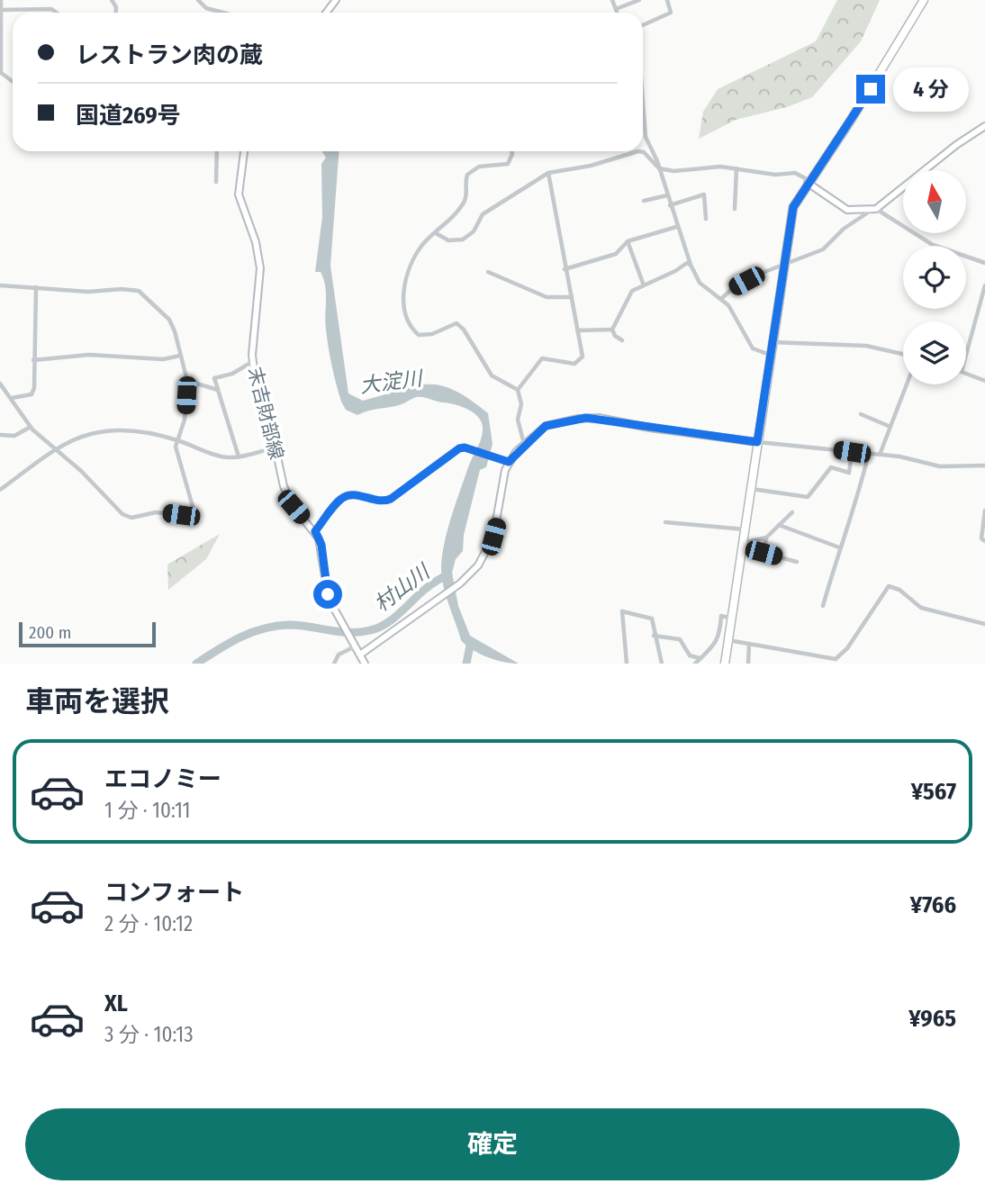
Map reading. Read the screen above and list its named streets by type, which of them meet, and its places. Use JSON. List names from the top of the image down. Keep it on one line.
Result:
{"streets":{"street":["末吉財部線"]},"water":["大淀川","村山川"],"scale_bar":"200 m","north":"top","page":{"banner":["レストラン肉の蔵","国道269号"],"bubble":"4 分","scale":"200 m","heading":"車両を選択","list":[{"name":"エコノミー","note":"1 分 · 10:11","value":"¥567"},{"name":"コンフォート","note":"2 分 · 10:12","value":"¥766"},{"name":"XL","note":"3 分 · 10:13","value":"¥965"}],"buttons":"確定"}}
